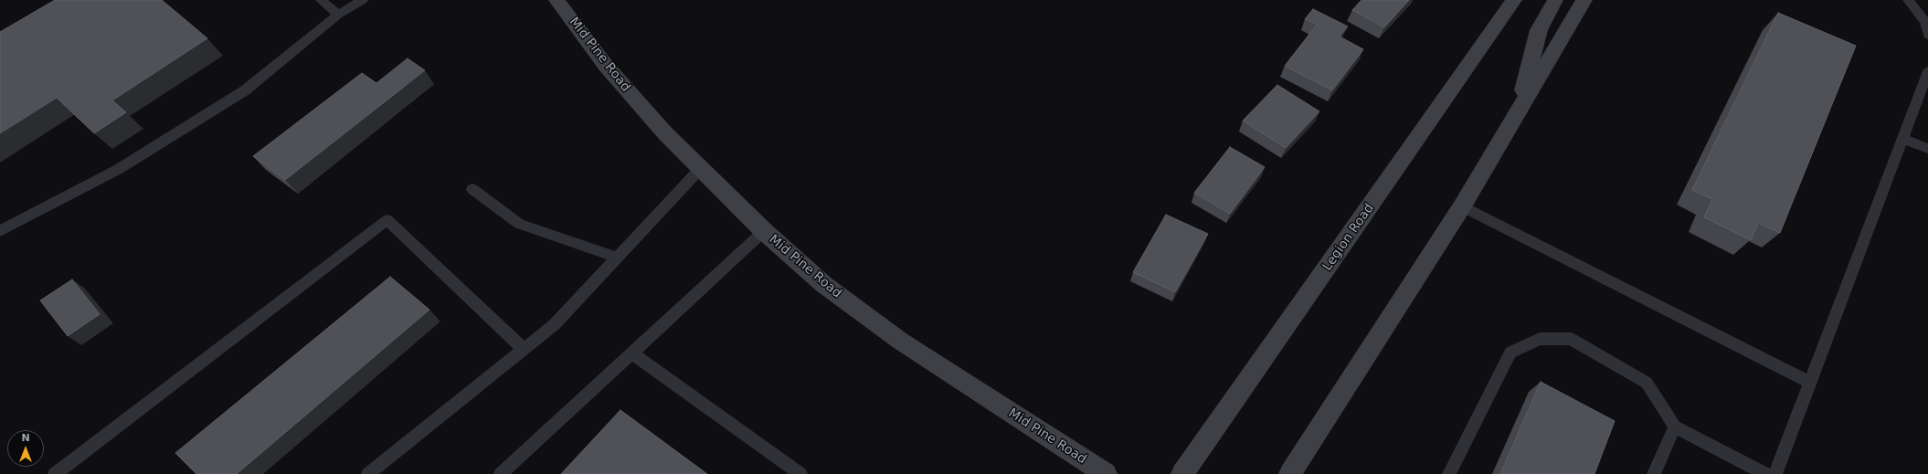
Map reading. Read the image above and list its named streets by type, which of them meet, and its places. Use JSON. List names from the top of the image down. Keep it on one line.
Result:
{"streets":{"main road":["Mid Pine Road","Legion Road"]},"north":"top"}
